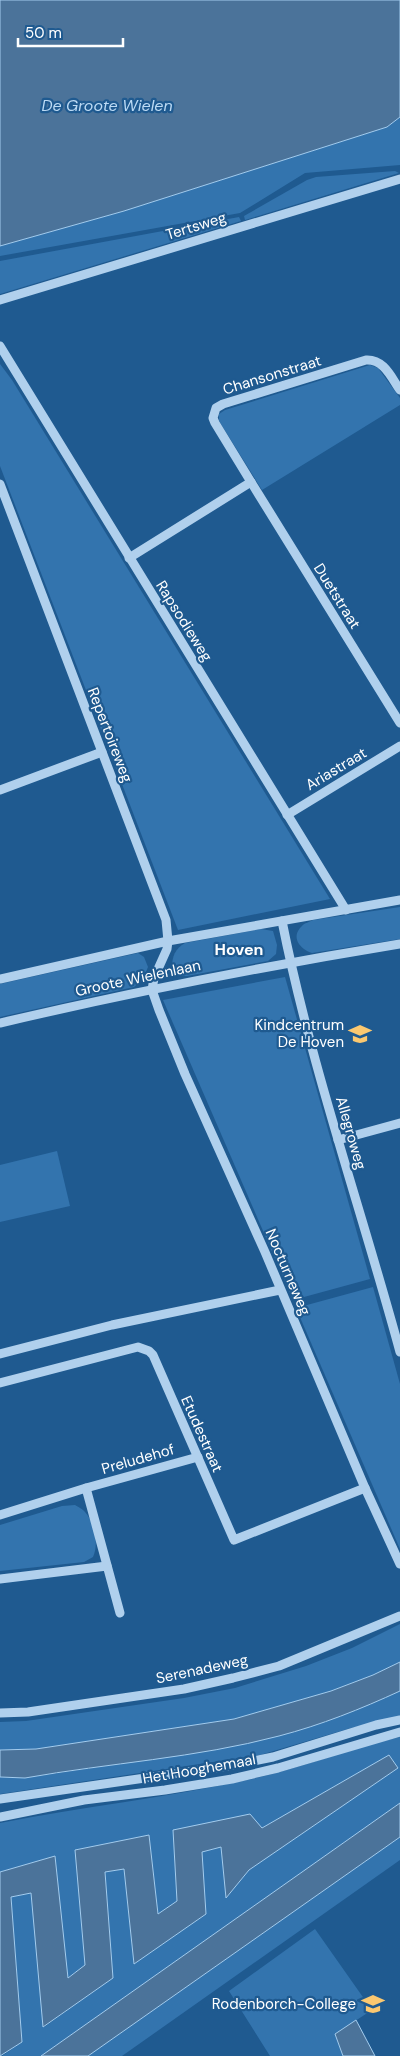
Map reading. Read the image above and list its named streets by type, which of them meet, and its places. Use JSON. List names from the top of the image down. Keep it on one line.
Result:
{"streets":{"street":["Tertsweg","Chansonstraat","Duetstraat","Rapsodieweg","Repertoireweg","Ariastraat","Groote Wielenlaan","Allegroweg","Nocturneweg","Etudestraat","Preludehof","Serenadeweg","Het Hooghemaal"]},"crossings":[["Chansonstraat","Duetstraat"],["Rapsodieweg","Ariastraat"],["Rapsodieweg","Groote Wielenlaan"],["Repertoireweg","Groote Wielenlaan"],["Repertoireweg","Nocturneweg"],["Groote Wielenlaan","Allegroweg"],["Groote Wielenlaan","Nocturneweg"],["Nocturneweg","Etudestraat"],["Etudestraat","Preludehof"]],"districts":["Hoven"],"water":["De Groote Wielen"],"places":{"school or university":["Kindcentrum De Hoven","Rodenborch-College"]},"scale_bar":"50 m"}
